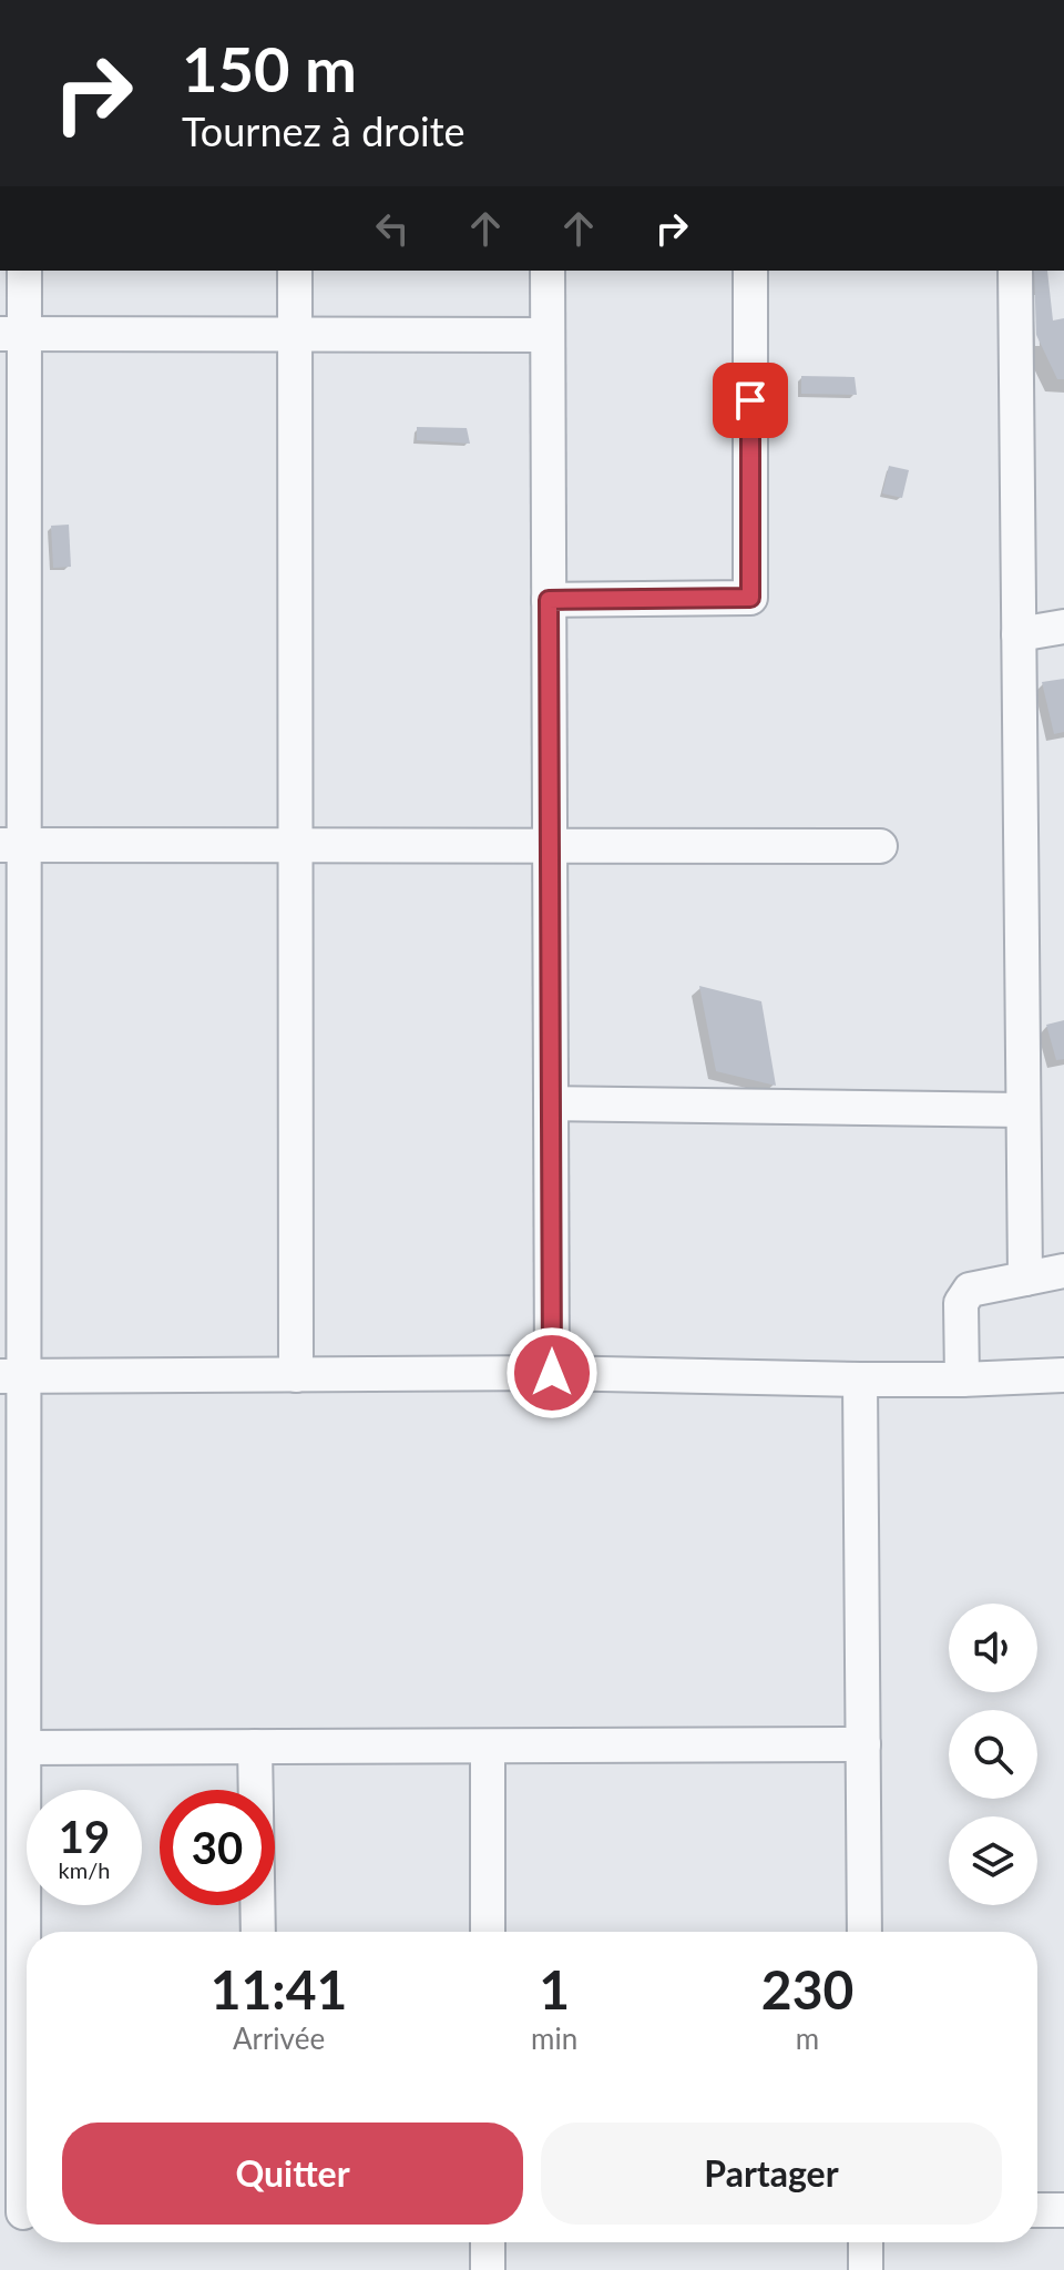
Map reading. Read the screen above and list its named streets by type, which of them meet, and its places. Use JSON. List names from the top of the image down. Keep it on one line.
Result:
{"page":{"turn":["150 m","Tournez à droite"],"speed":"19 km/h","limit":"30","eta":["11:41","Arrivée","1","min","230","m"],"buttons":["Quitter","Partager"]}}
